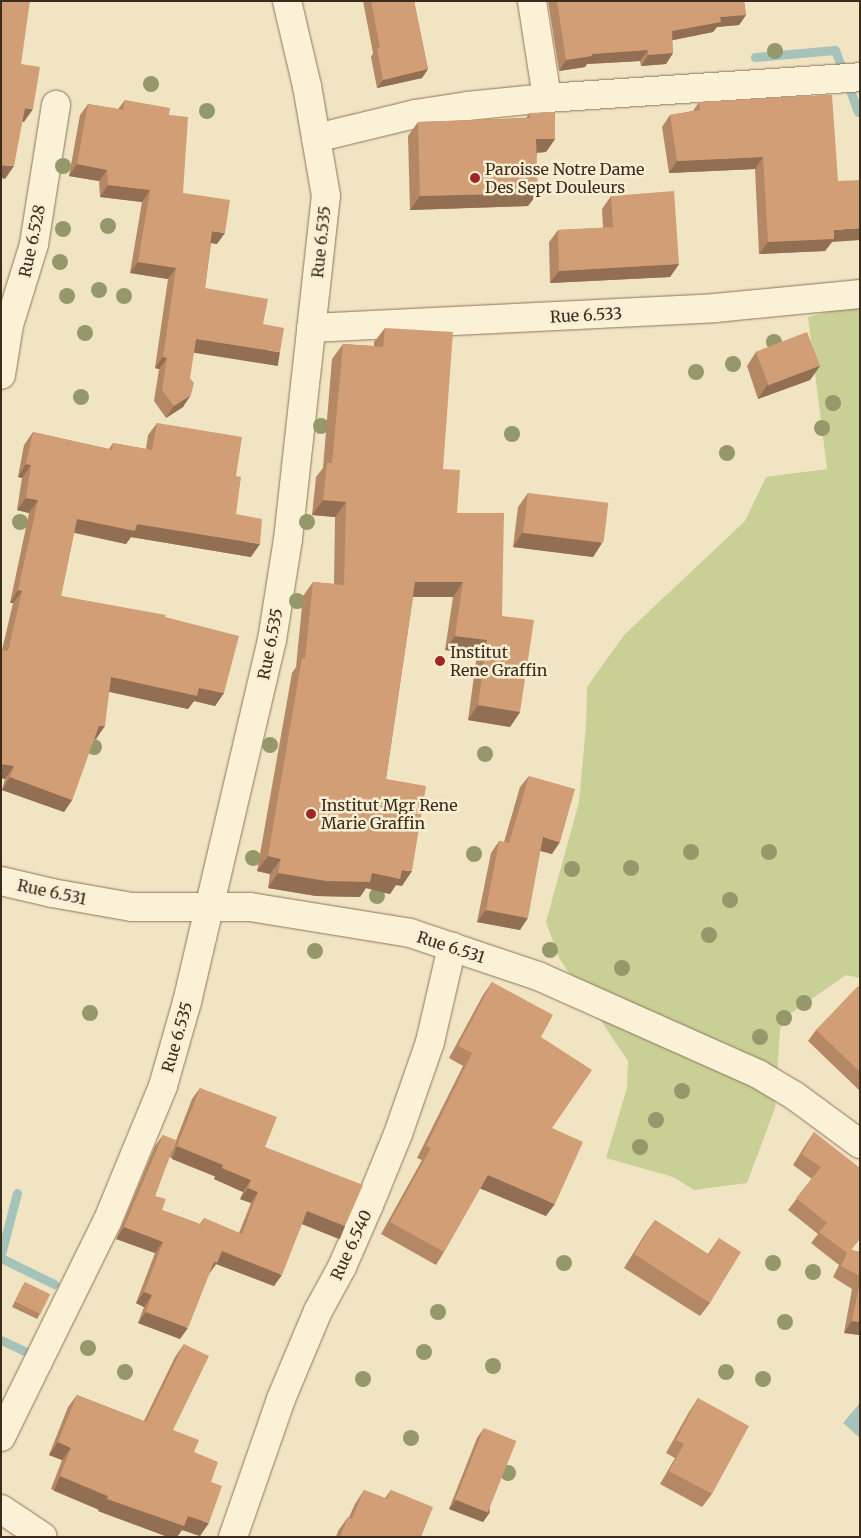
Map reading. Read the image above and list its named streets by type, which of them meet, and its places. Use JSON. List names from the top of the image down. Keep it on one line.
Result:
{"streets":{"street":["Rue 6.528","Rue 6.535","Rue 6.533","Rue 6.531","Rue 6.540"]},"crossings":[["Rue 6.535","Rue 6.533"],["Rue 6.535","Rue 6.531"],["Rue 6.531","Rue 6.540"]],"places":["Paroisse Notre Dame Des Sept Douleurs","Institut Rene Graffin","Institut Mgr Rene Marie Graffin"]}
